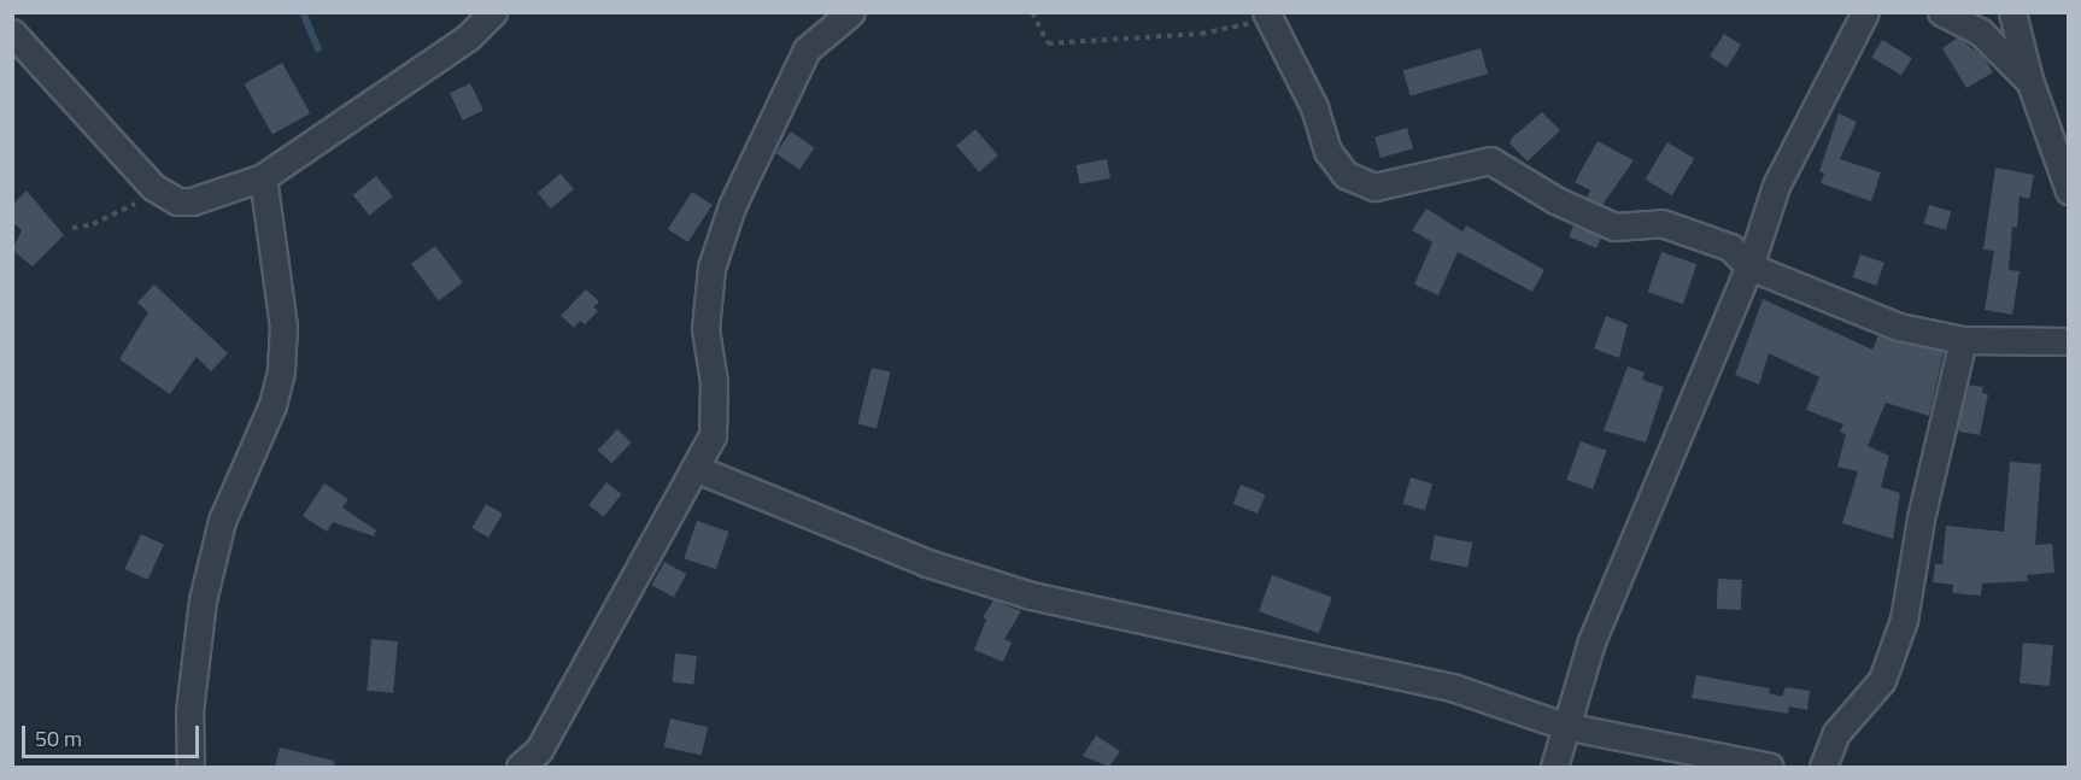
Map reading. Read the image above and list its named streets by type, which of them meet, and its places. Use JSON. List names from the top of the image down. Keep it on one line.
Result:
{"scale_bar":"50 m"}
